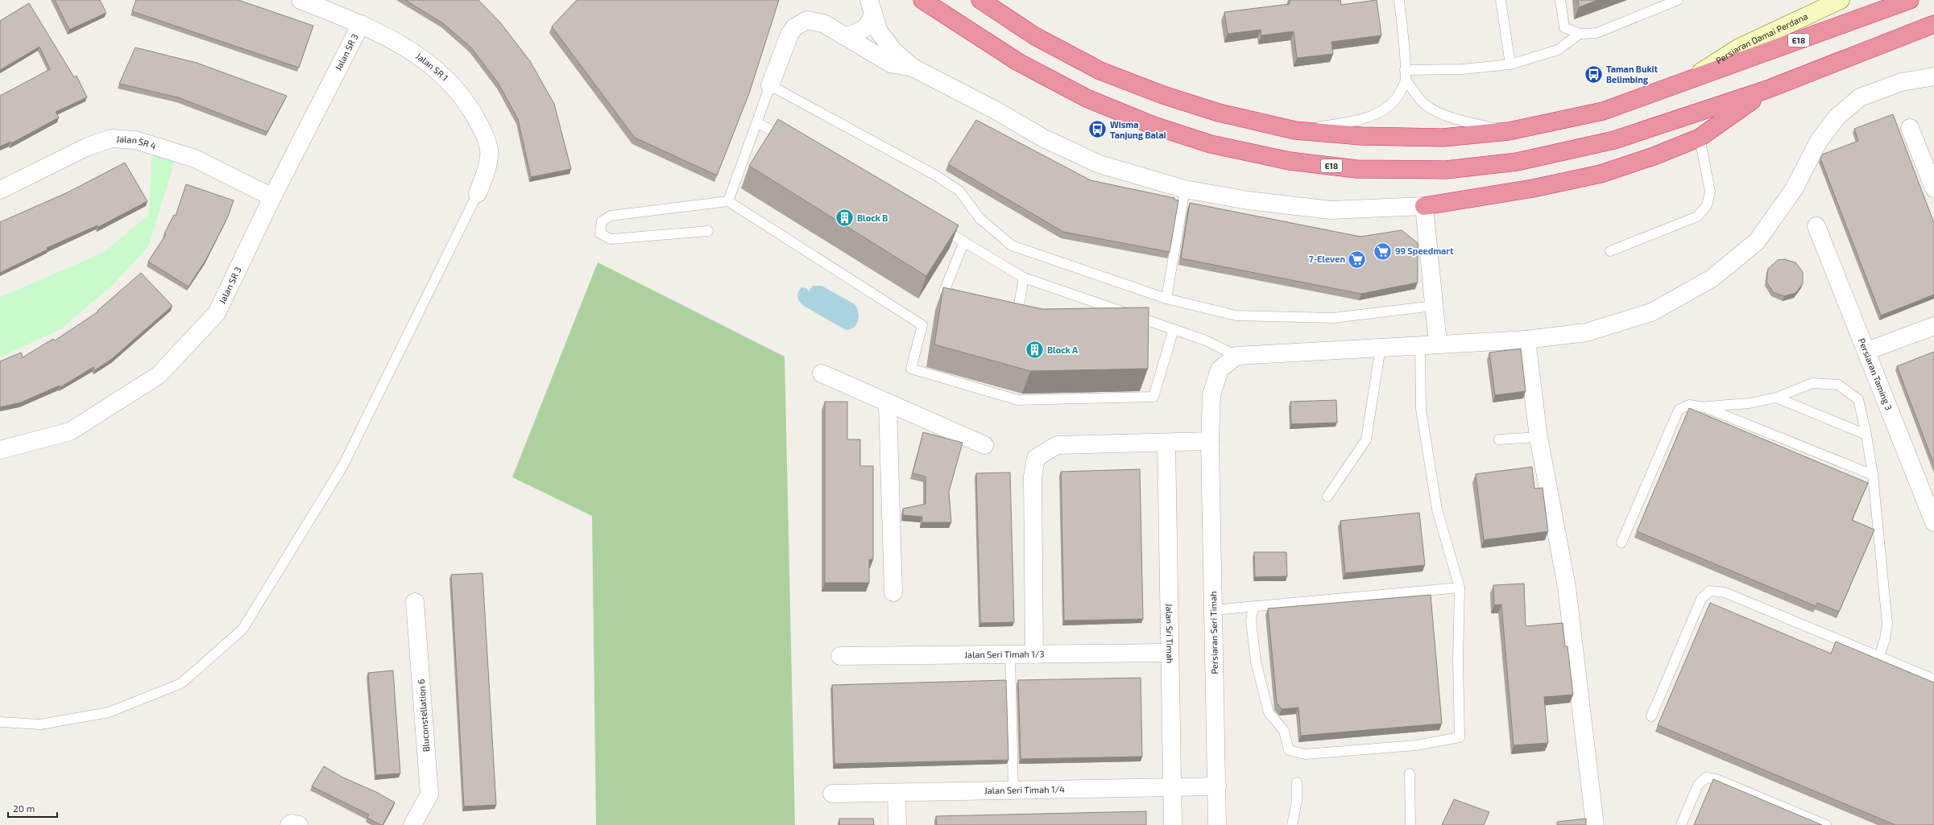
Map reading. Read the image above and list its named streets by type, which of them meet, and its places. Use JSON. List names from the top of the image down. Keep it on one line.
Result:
{"streets":{"highway":["E18"],"main road":["Persiaran Damai Perdana"],"street":["Jalan SR 3","Jalan SR 1","Jalan SR 4","Persiaran Taming 3","Persiaran Seri Timah","Jalan Sri Timah","Jalan Seri Timah 1/3","Bluconstellation 6","Jalan Seri Timah 1/4"]},"crossings":[["Persiaran Damai Perdana","E18"],["Jalan SR 3","Jalan SR 1"],["Jalan SR 3","Jalan SR 4"],["Persiaran Seri Timah","Jalan Seri Timah 1/4"],["Jalan Sri Timah","Jalan Seri Timah 1/3"],["Jalan Sri Timah","Jalan Seri Timah 1/4"]],"places":{"bus stop":["Taman Bukit Belimbing","Wisma Tanjung Balai"],"building":["Block B","Block A"],"supermarket":["99 Speedmart","7-Eleven"]},"scale_bar":"20 m"}
